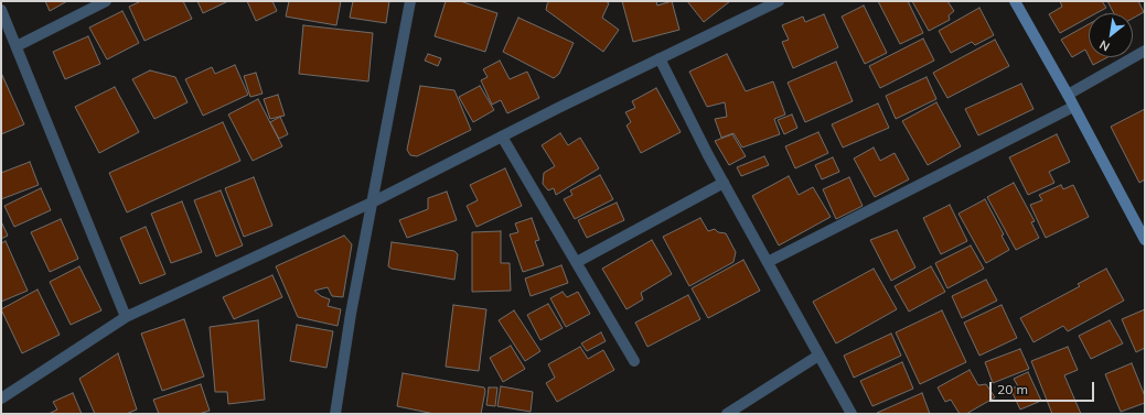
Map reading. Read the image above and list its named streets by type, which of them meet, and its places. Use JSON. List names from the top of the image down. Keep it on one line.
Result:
{"scale_bar":"20 m","north":"bottom left"}
